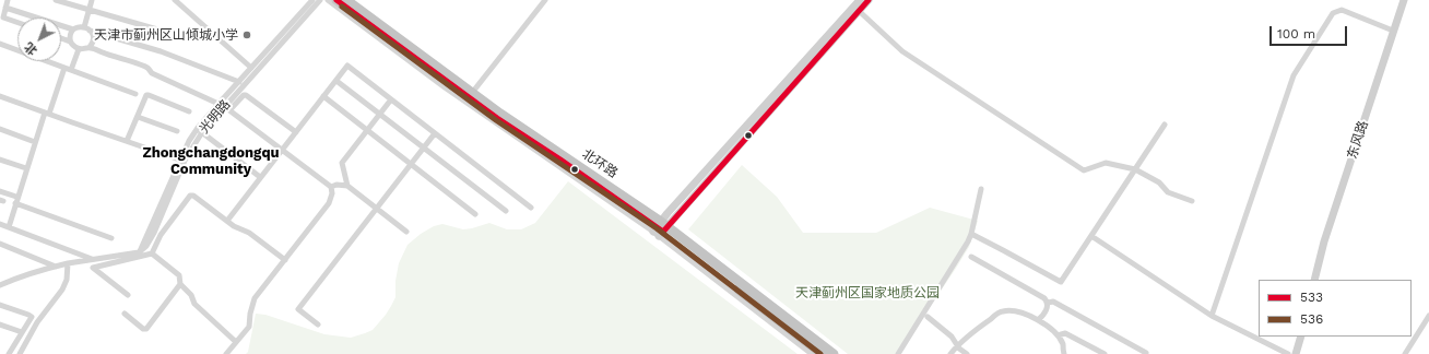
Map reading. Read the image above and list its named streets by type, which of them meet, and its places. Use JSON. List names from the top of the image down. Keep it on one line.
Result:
{"streets":{"highway":["北环路"],"street":["光明路","东风路"]},"districts":["Zhongchangdongqu Community"],"parks":["天津蓟州区国家地质公园"],"places":["天津市蓟州区山倾城小学"],"lines":["transit line 533","transit line 536"],"legend":["533","536"],"scale_bar":"100 m","north":"bottom left"}
